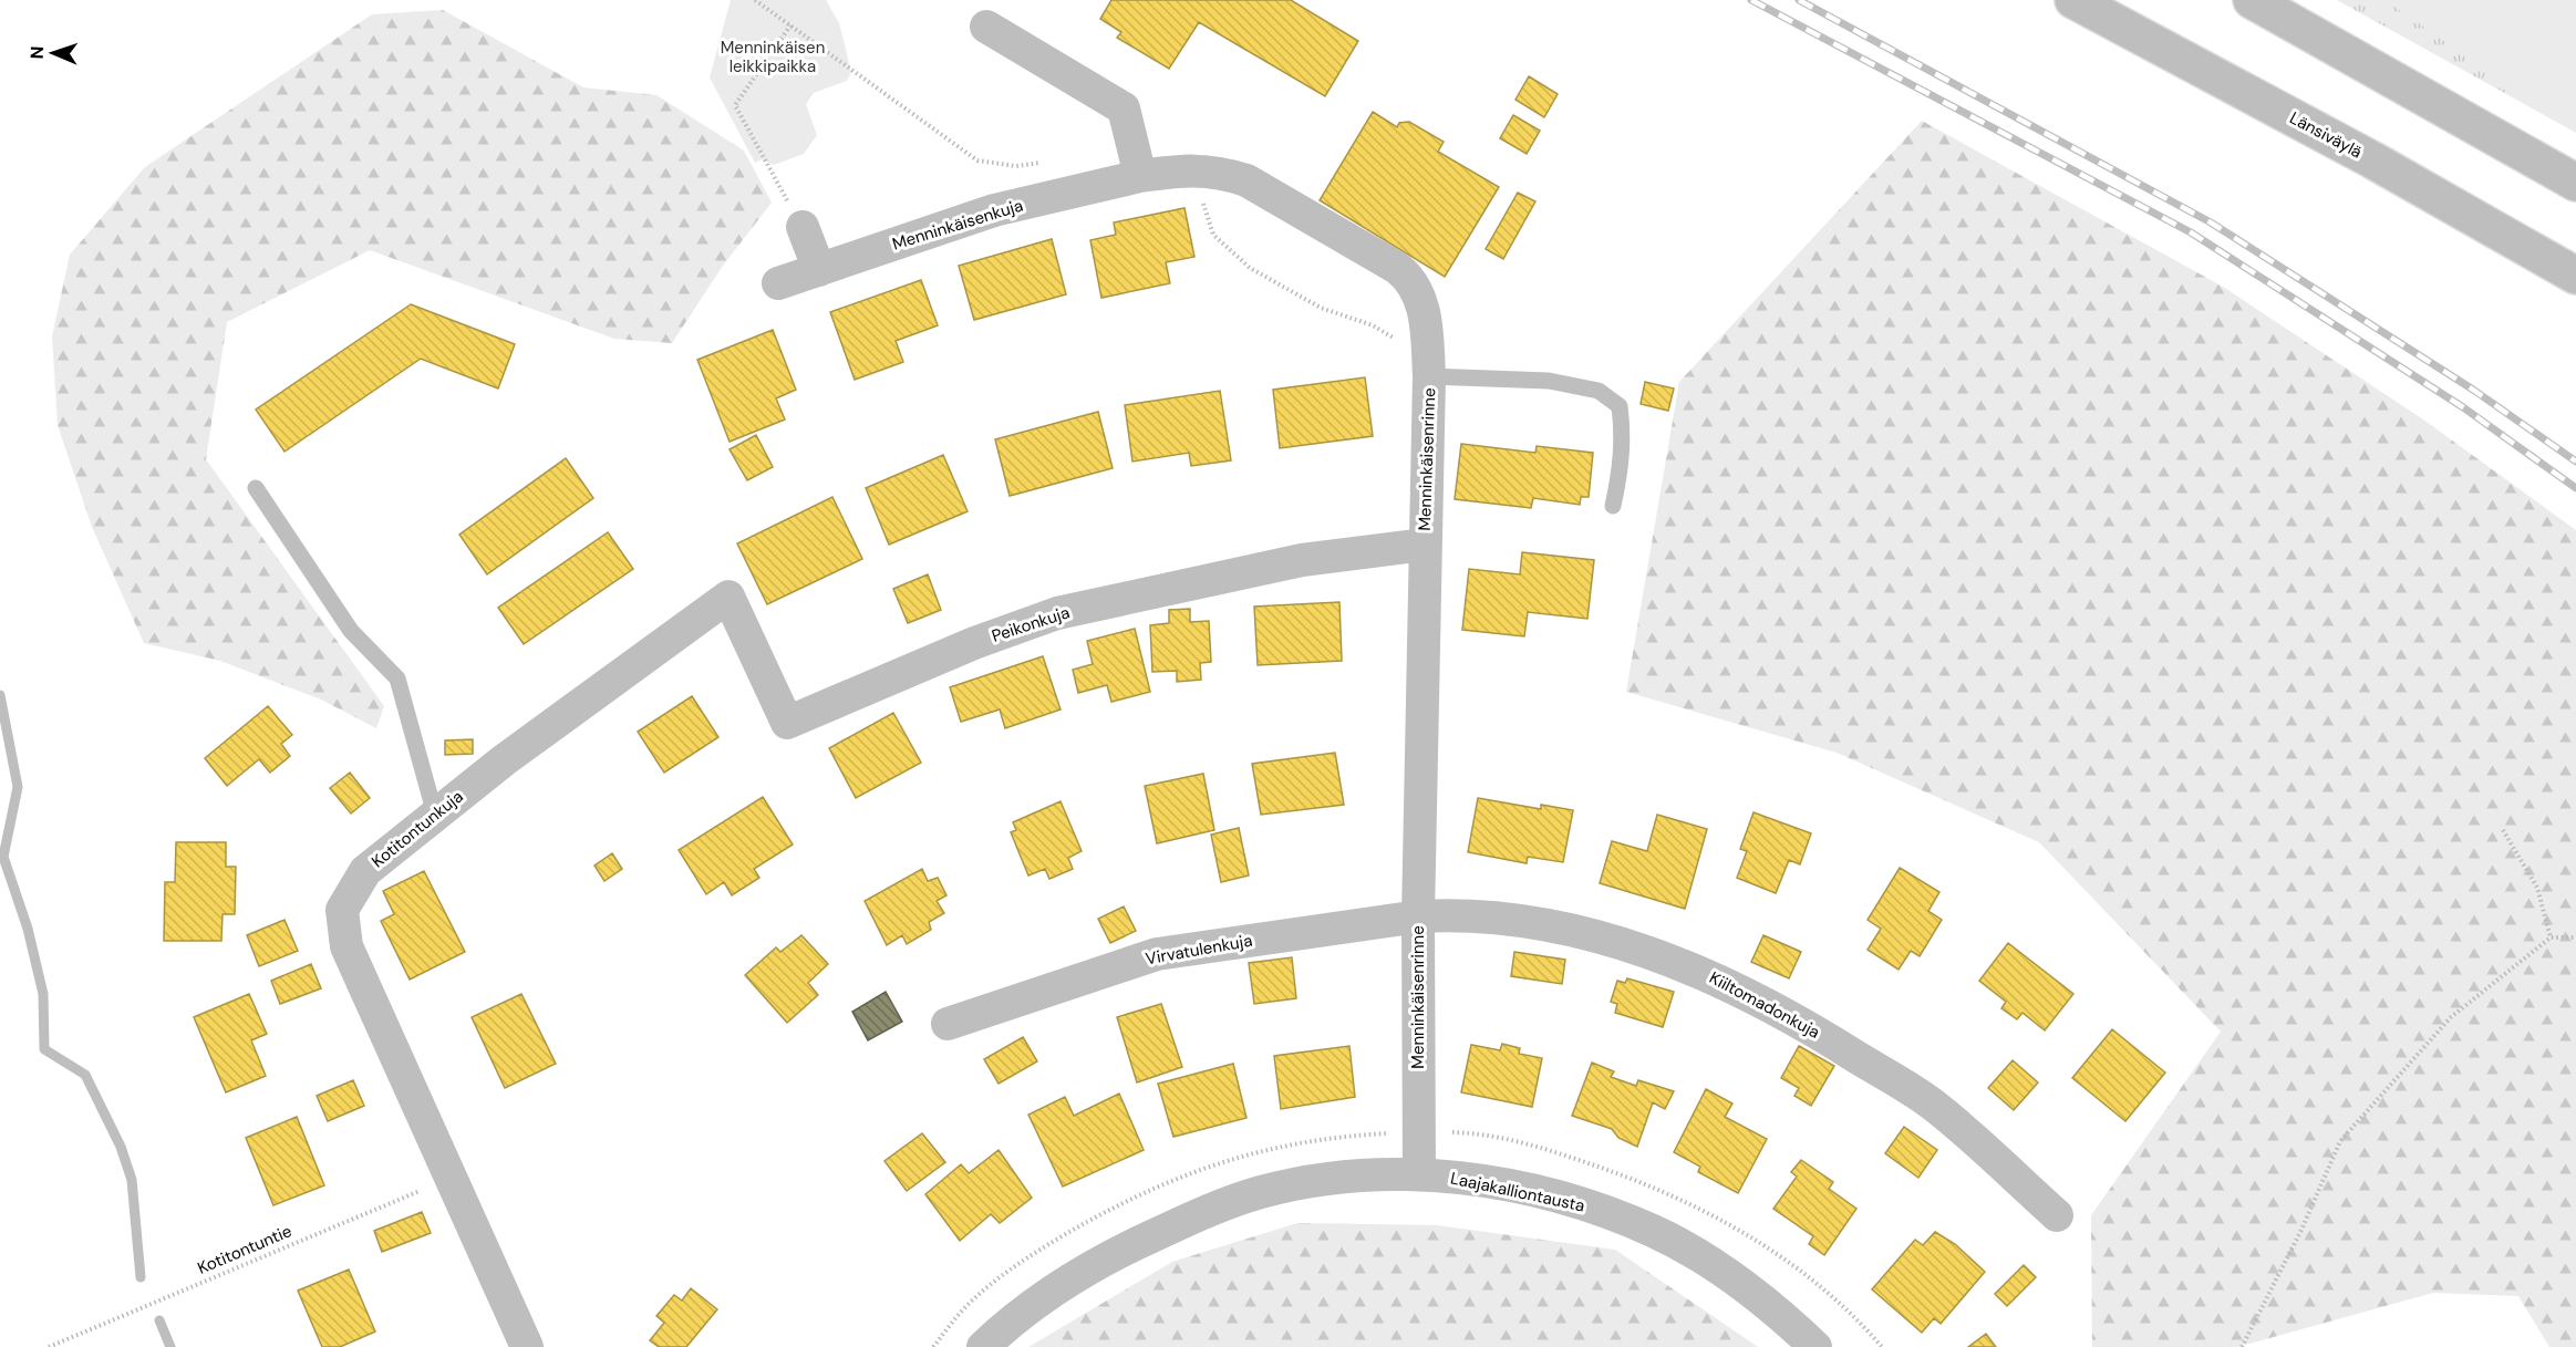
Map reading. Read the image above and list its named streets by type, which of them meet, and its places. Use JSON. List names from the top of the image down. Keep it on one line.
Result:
{"streets":{"highway":["Länsiväylä"],"street":["Menninkäisenkuja","Menninkäisenrinne","Peikonkuja","Kotitontunkuja","Virvatulenkuja","Kiiltomadonkuja","Laajakalliontausta"],"path":["Kotitontuntie"]},"crossings":[["Menninkäisenkuja","Menninkäisenrinne"],["Menninkäisenrinne","Peikonkuja"],["Menninkäisenrinne","Virvatulenkuja"],["Menninkäisenrinne","Kiiltomadonkuja"],["Menninkäisenrinne","Laajakalliontausta"],["Peikonkuja","Kotitontunkuja"],["Kotitontunkuja","Kotitontuntie"],["Virvatulenkuja","Kiiltomadonkuja"]],"parks":["Menninkäisen leikkipaikka"],"north":"left"}
